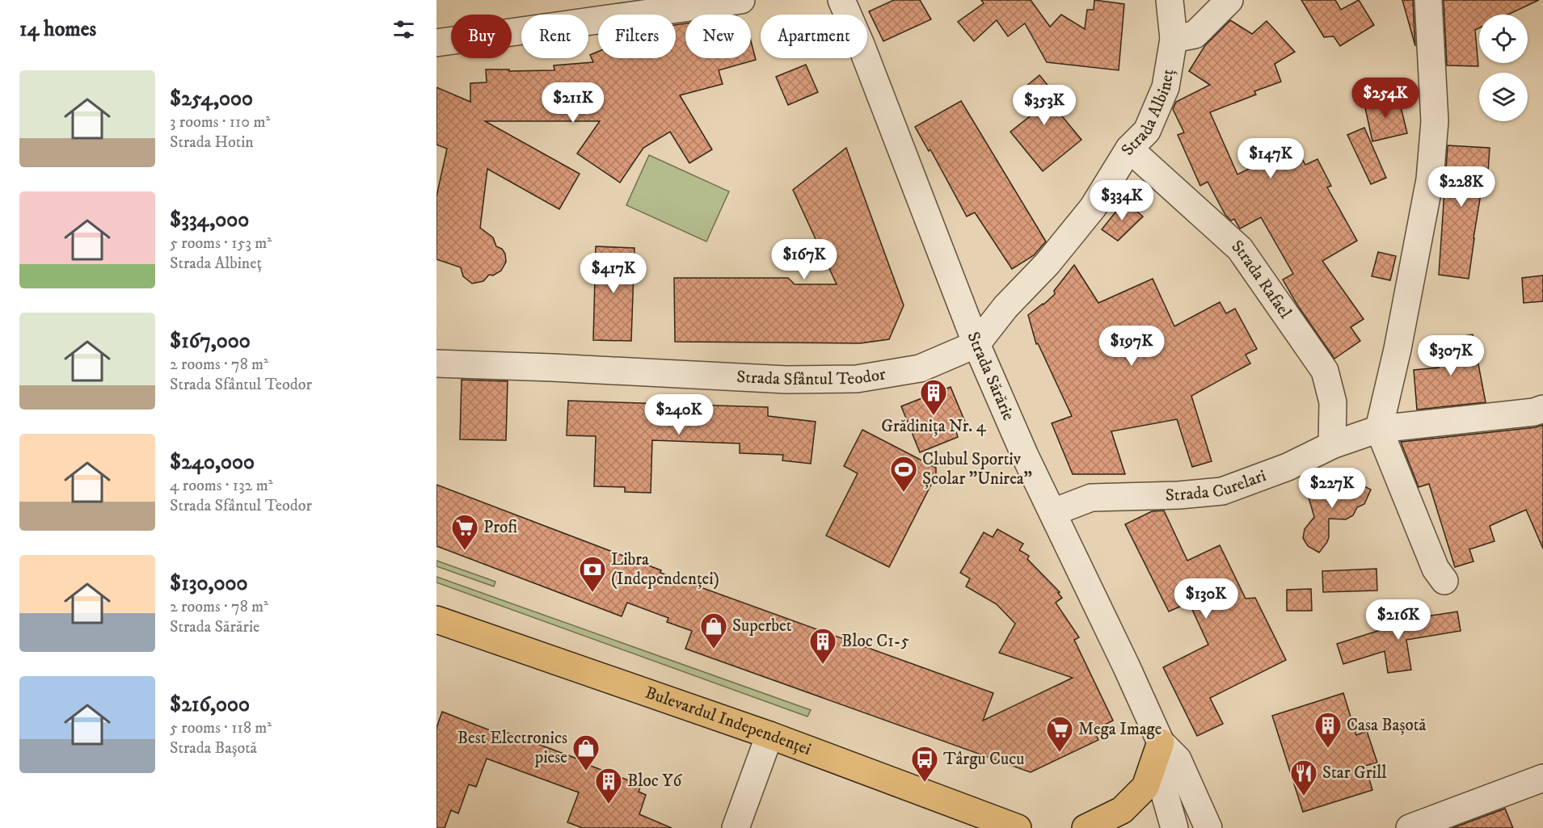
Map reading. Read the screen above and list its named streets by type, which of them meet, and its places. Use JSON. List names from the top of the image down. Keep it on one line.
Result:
{"streets":{"main road":["Bulevardul Independenței"],"street":["Strada Albineț","Strada Rafael","Strada Sfântul Teodor","Strada Sărărie","Strada Curelari"]},"crossings":[["Strada Albineț","Strada Rafael"],["Strada Albineț","Strada Sfântul Teodor"],["Strada Albineț","Strada Sărărie"],["Strada Rafael","Strada Curelari"],["Strada Sfântul Teodor","Strada Sărărie"],["Strada Sărărie","Strada Curelari"]],"places":{"building":["Grădinița Nr. 4","Bloc C1-5","Casa Bașotă","Bloc Y6"],"sports":["Clubul Sportiv Școlar \"Unirea\""],"supermarket":["Profi","Mega Image"],"bank":["Libra (Independenței)"],"shop":["Superbet","Best Electronics piese"],"bus stop":["Târgu Cucu"],"restaurant":["Star Grill"]},"page":{"heading":"14 homes","chip":["Buy","Rent","Filters","New","Apartment"],"list":[{"name":"$254,000","note":"3 rooms · 110 m² · Strada Hotin"},{"name":"$334,000","note":"5 rooms · 153 m² · Strada Albineț"},{"name":"$167,000","note":"2 rooms · 78 m² · Strada Sfântul Teodor"},{"name":"$240,000","note":"4 rooms · 132 m² · Strada Sfântul Teodor"},{"name":"$130,000","note":"2 rooms · 78 m² · Strada Sărărie"},{"name":"$216,000","note":"5 rooms · 118 m² · Strada Bașotă"}],"price":["$254K","$211K","$353K","$147K","$228K","$334K","$167K","$417K","$197K","$307K","$240K","$227K","$130K","$216K"]}}
